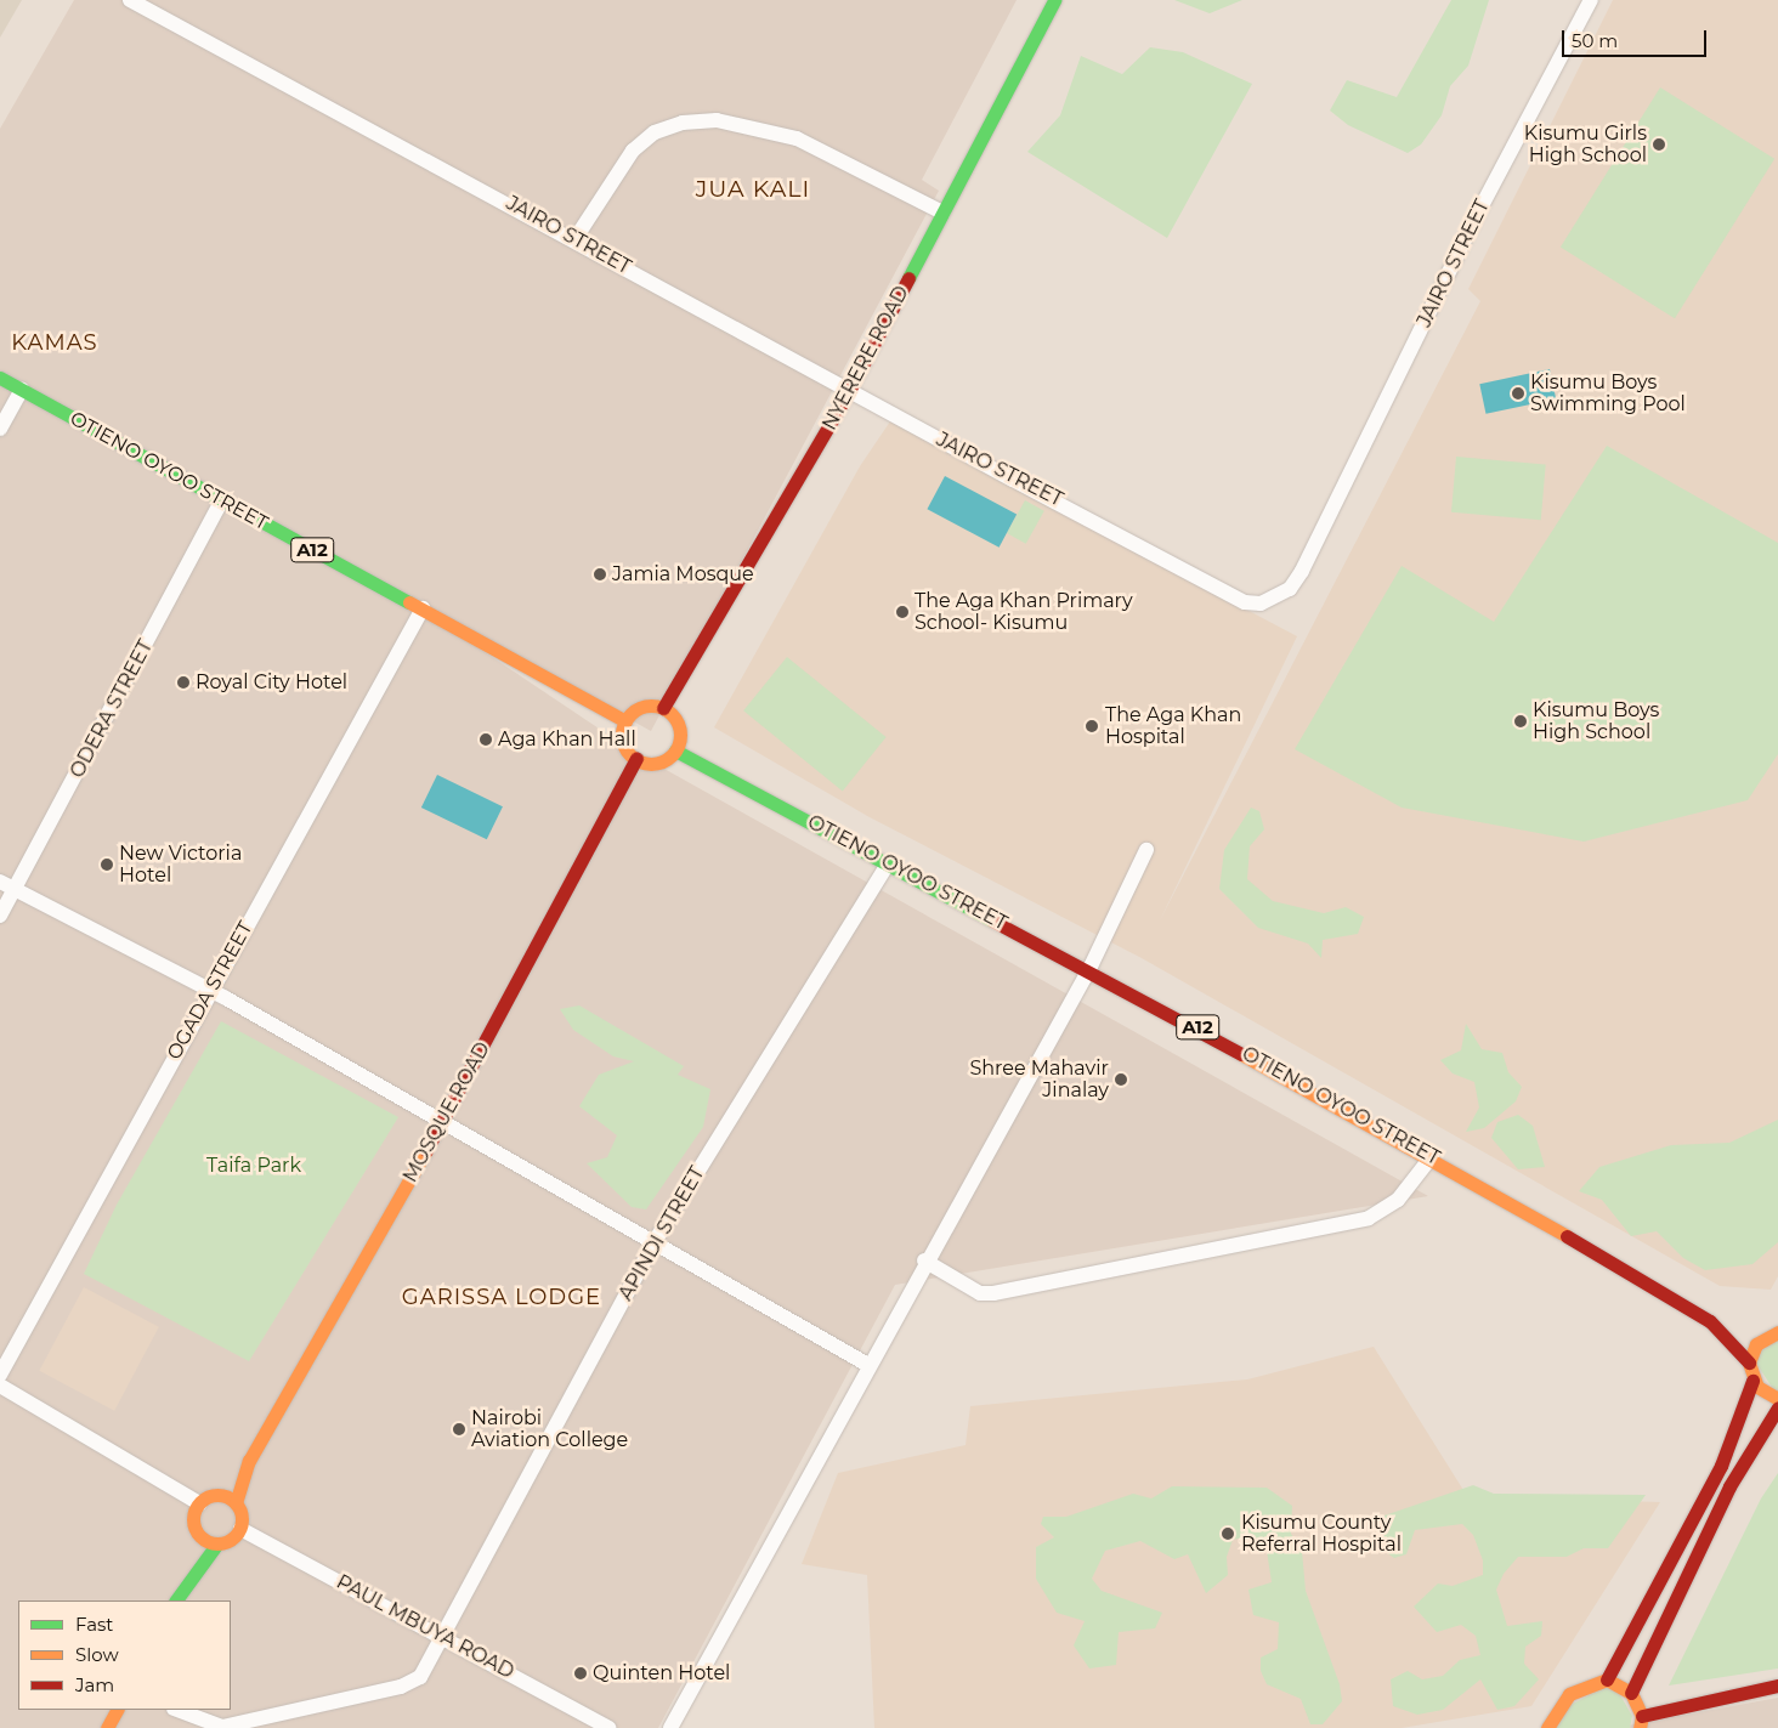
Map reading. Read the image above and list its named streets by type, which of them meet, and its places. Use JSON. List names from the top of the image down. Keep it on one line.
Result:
{"streets":{"main road":["NYERERE ROAD","OTIENO OYOO STREET","A12","MOSQUE ROAD"],"street":["JAIRO STREET","ODERA STREET","OGADA STREET","APINDI STREET","PAUL MBUYA ROAD"]},"crossings":[["JAIRO STREET","NYERERE ROAD"],["NYERERE ROAD","OTIENO OYOO STREET"],["NYERERE ROAD","MOSQUE ROAD"],["OTIENO OYOO STREET","ODERA STREET"],["OTIENO OYOO STREET","OGADA STREET"],["OTIENO OYOO STREET","MOSQUE ROAD"],["OTIENO OYOO STREET","APINDI STREET"],["MOSQUE ROAD","PAUL MBUYA ROAD"],["APINDI STREET","PAUL MBUYA ROAD"]],"districts":["JUA KALI","KAMAS","GARISSA LODGE"],"parks":["Taifa Park"],"places":["Kisumu Girls High School","Kisumu Boys Swimming Pool","Jamia Mosque","The Aga Khan Primary School- Kisumu","Royal City Hotel","Kisumu Boys High School","The Aga Khan Hospital","Aga Khan Hall","New Victoria Hotel","Shree Mahavir Jinalay","Nairobi Aviation College","Kisumu County Referral Hospital","Quinten Hotel"],"legend":["Fast","Slow","Jam"],"scale_bar":"50 m"}
